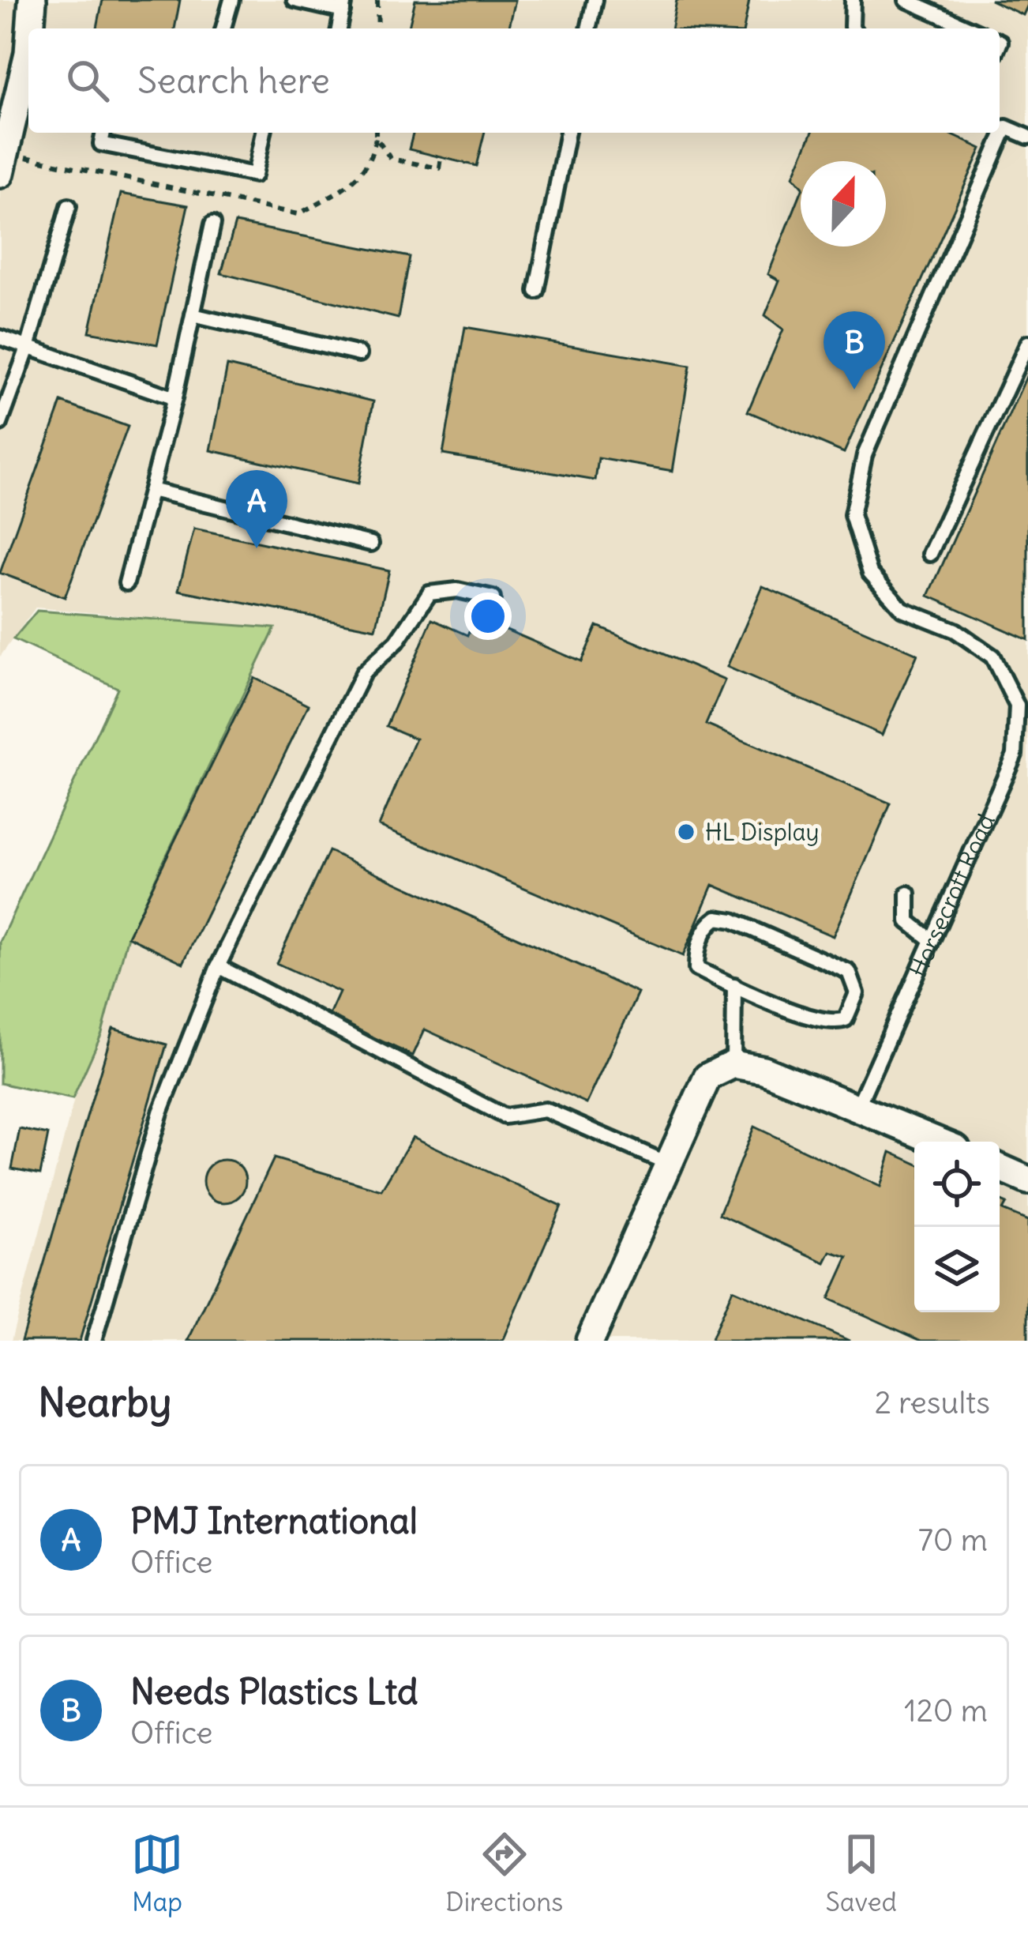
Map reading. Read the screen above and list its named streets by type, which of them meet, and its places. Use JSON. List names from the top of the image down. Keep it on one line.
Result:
{"streets":{"lane":["Horsecroft Road"]},"places":["HL Display"],"north":"top","page":{"search":"Search here","pins":["B","A"],"heading":["Nearby","2 results"],"list":[{"mark":"A","name":"PMJ International","note":"Office","value":"70 m"},{"mark":"B","name":"Needs Plastics Ltd","note":"Office","value":"120 m"}],"nav":["Map","Directions","Saved"]}}
